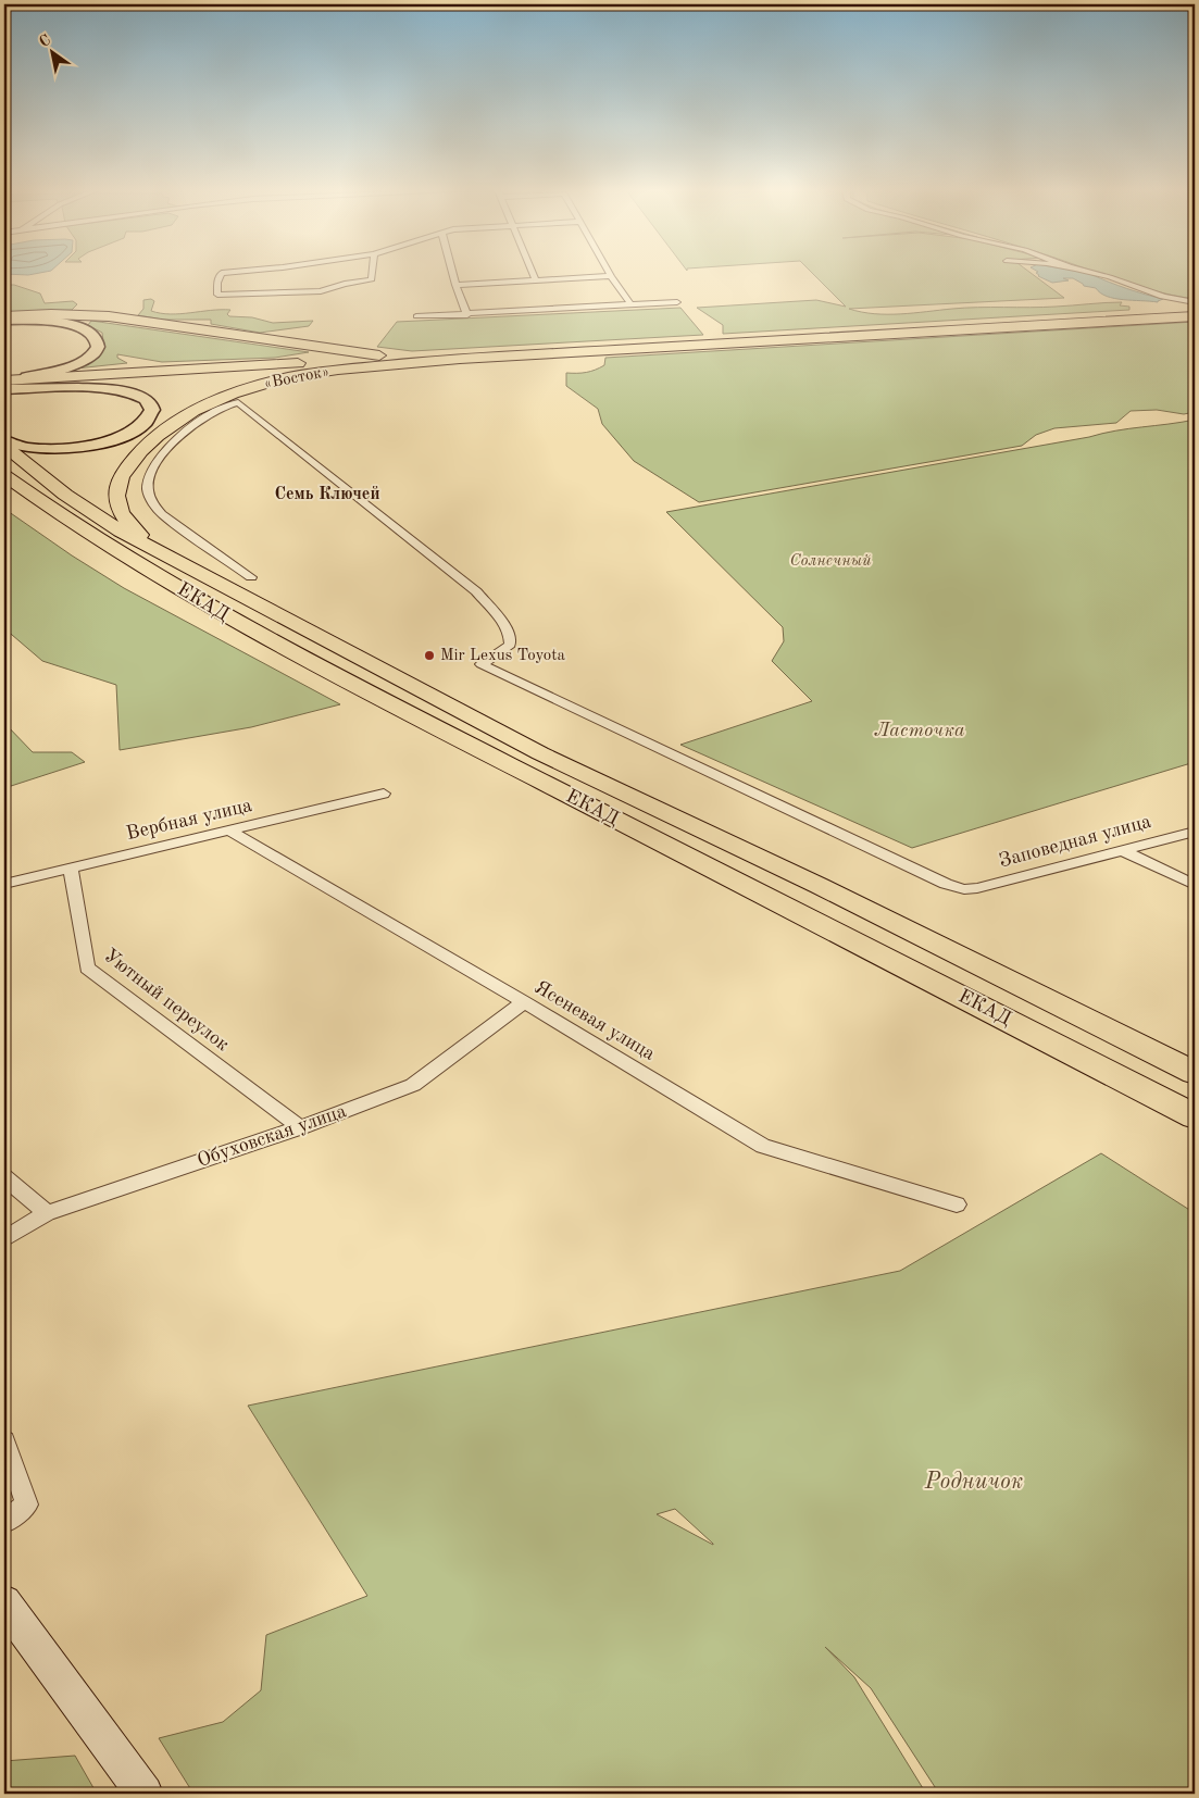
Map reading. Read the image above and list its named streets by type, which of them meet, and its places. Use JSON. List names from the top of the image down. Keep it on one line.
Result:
{"streets":{"highway":["«Восток»","ЕКАД"],"street":["Вербная улица","Заповедная улица","Уютный переулок","Ясеневая улица","Обуховская улица"]},"crossings":[["«Восток»","ЕКАД"],["Вербная улица","Уютный переулок"],["Вербная улица","Ясеневая улица"],["Уютный переулок","Обуховская улица"],["Ясеневая улица","Обуховская улица"]],"districts":["Семь Ключей"],"parks":["Солнечный","Ласточка","Родничок"],"places":["Mir Lexus Toyota"],"north":"top left"}
